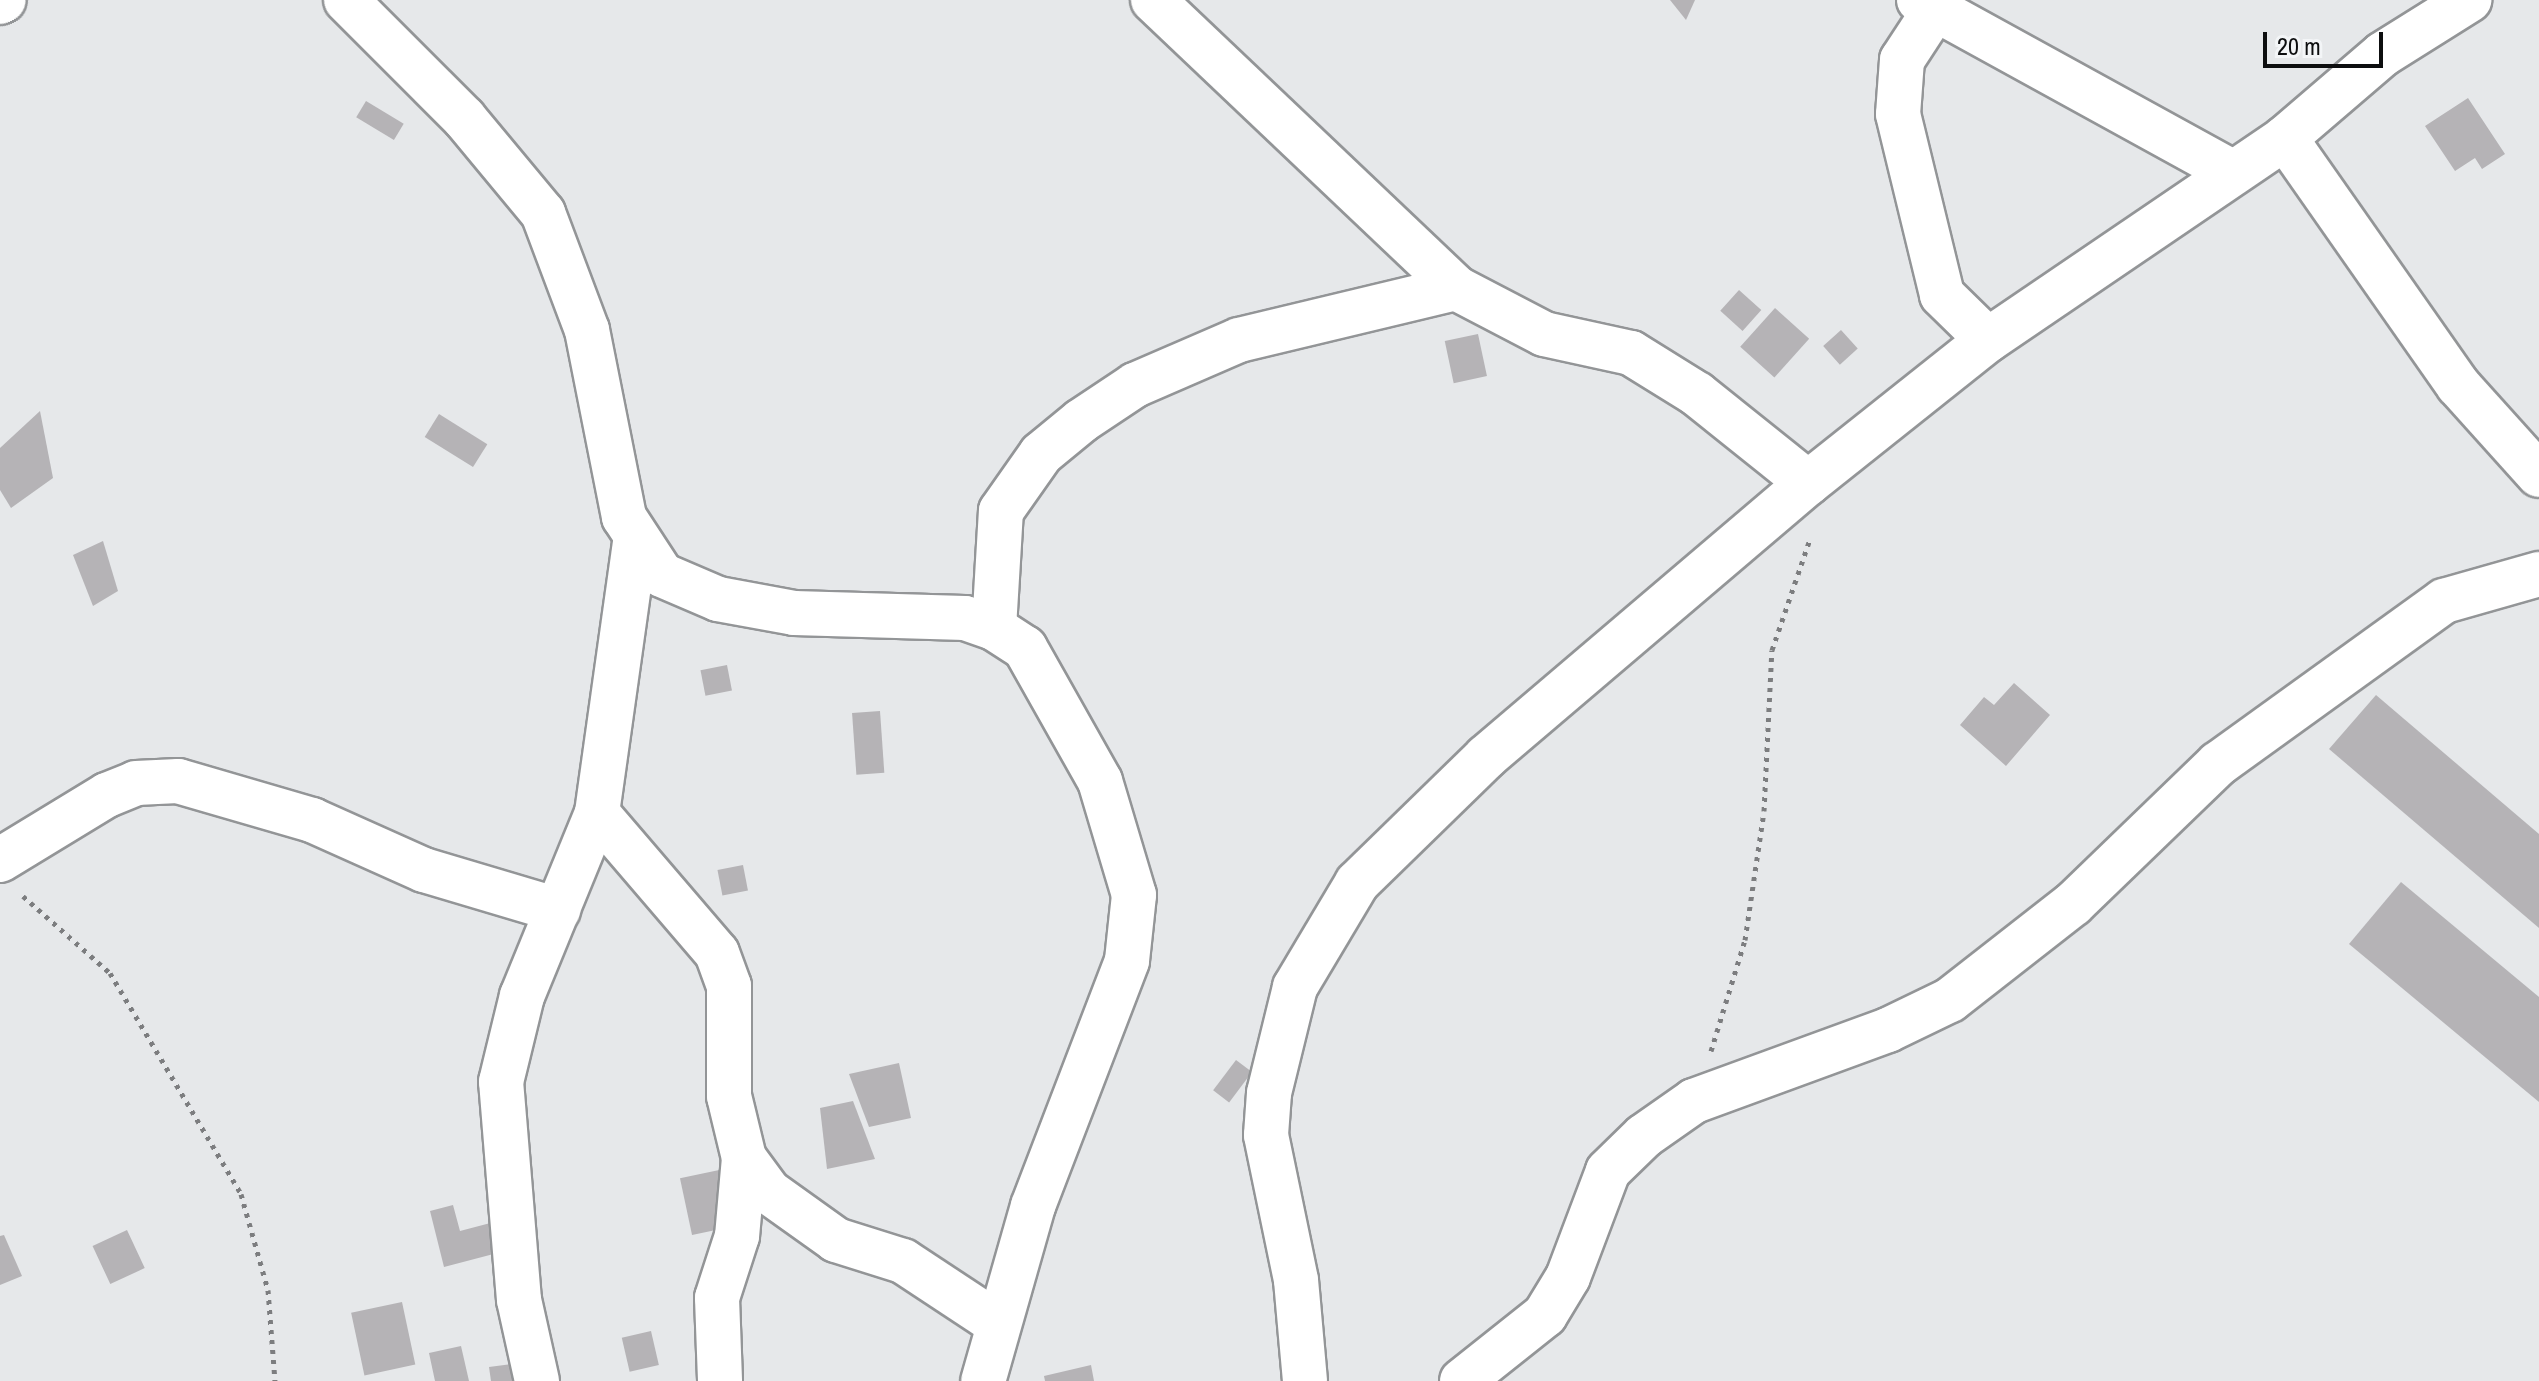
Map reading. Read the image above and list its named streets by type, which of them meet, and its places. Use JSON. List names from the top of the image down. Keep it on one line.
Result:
{"scale_bar":"20 m"}
